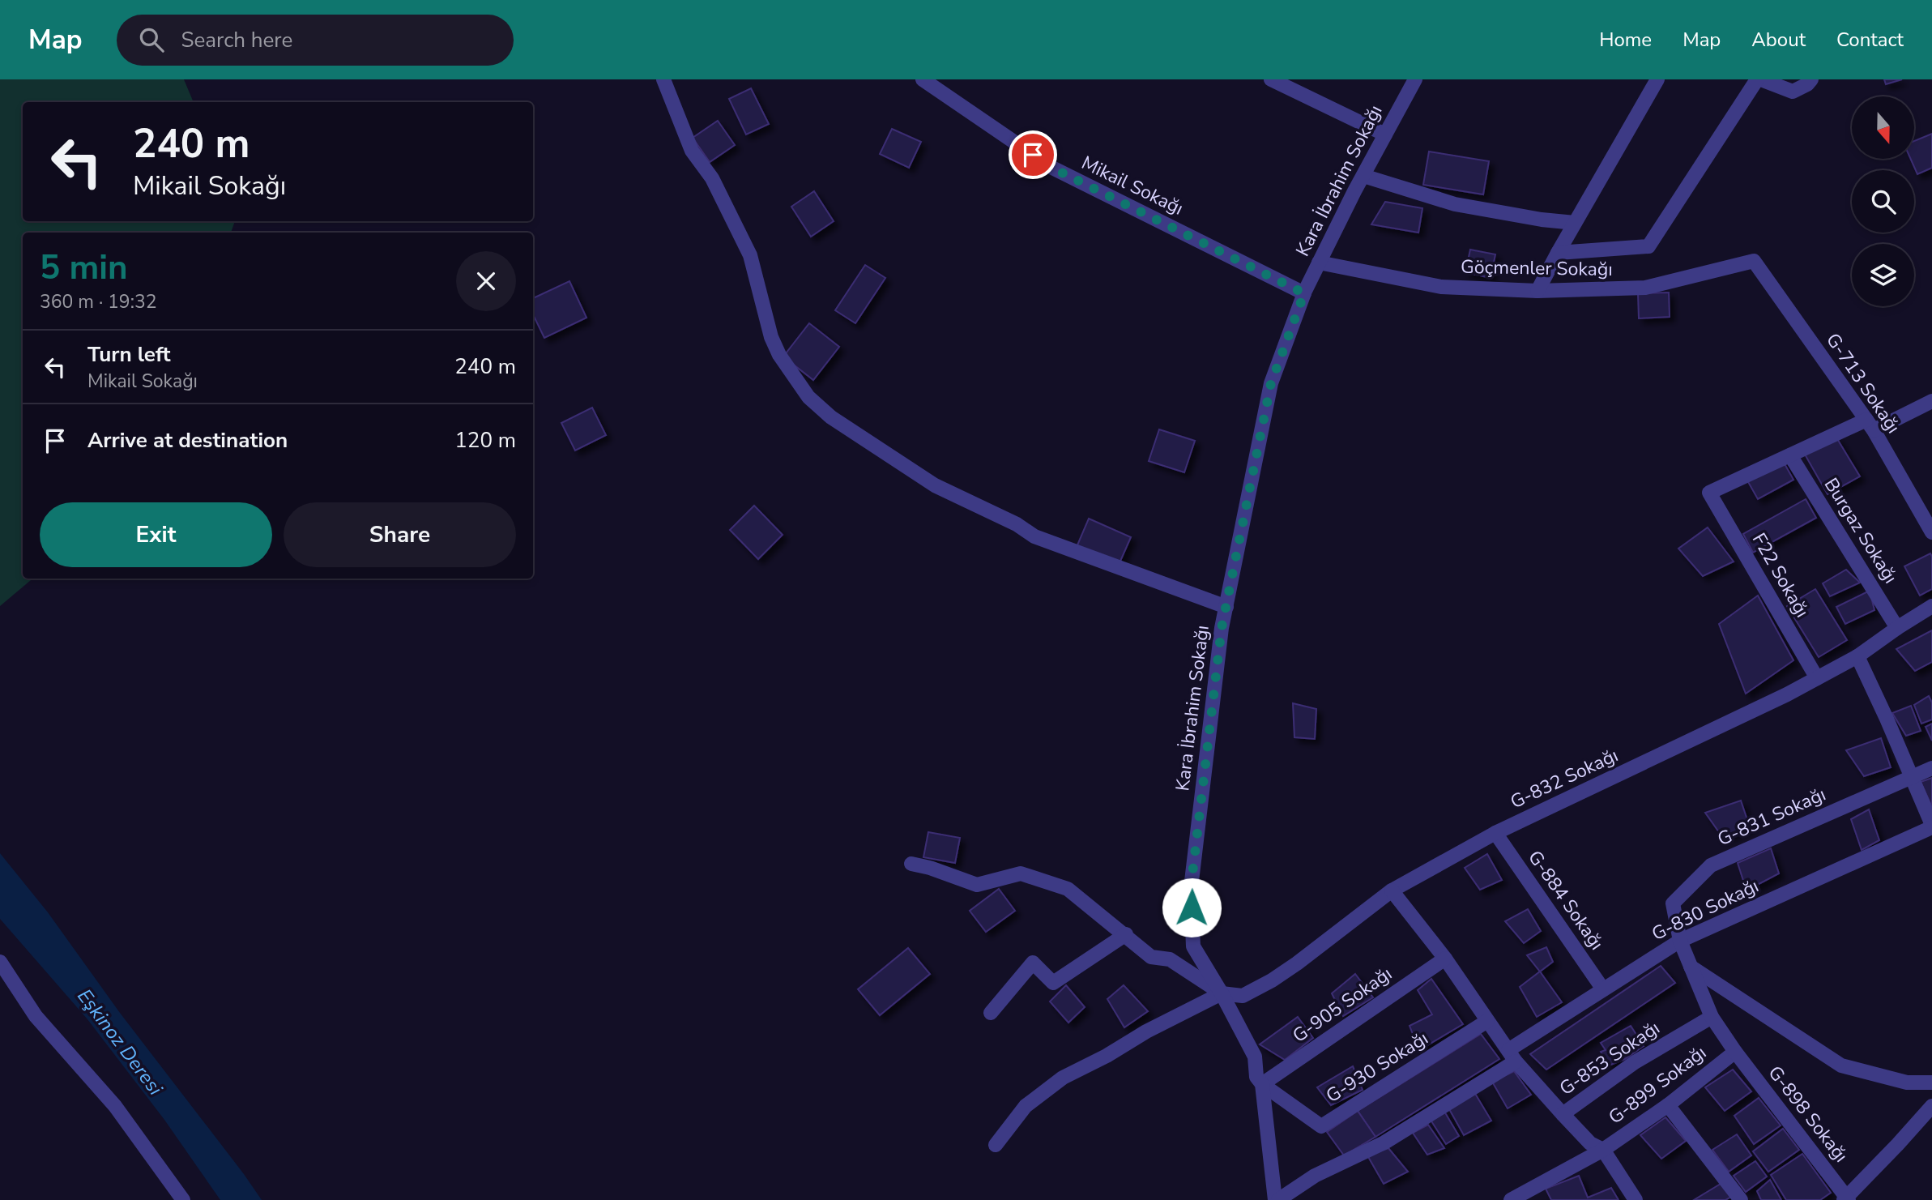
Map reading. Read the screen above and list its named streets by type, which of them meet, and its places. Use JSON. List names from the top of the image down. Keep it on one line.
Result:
{"streets":{"street":["Kara İbrahim Sokağı","Mikail Sokağı","Göçmenler Sokağı","G-713 Sokağı","Burgaz Sokağı","F22 Sokağı","G-832 Sokağı","G-831 Sokağı","G-884 Sokağı","G-830 Sokağı","G-905 Sokağı","G-853 Sokağı","G-930 Sokağı","G-899 Sokağı","G-898 Sokağı"]},"crossings":[["Kara İbrahim Sokağı","Mikail Sokağı"],["Kara İbrahim Sokağı","Göçmenler Sokağı"],["Kara İbrahim Sokağı","G-832 Sokağı"],["Kara İbrahim Sokağı","G-830 Sokağı"],["Kara İbrahim Sokağı","G-905 Sokağı"],["Kara İbrahim Sokağı","G-930 Sokağı"],["Göçmenler Sokağı","G-713 Sokağı"],["Burgaz Sokağı","F22 Sokağı"],["Burgaz Sokağı","G-832 Sokağı"],["F22 Sokağı","G-832 Sokağı"],["G-832 Sokağı","G-884 Sokağı"],["G-831 Sokağı","G-830 Sokağı"],["G-831 Sokağı","G-898 Sokağı"],["G-884 Sokağı","G-830 Sokağı"],["G-830 Sokağı","G-853 Sokağı"],["G-830 Sokağı","G-898 Sokağı"],["G-905 Sokağı","G-930 Sokağı"],["G-853 Sokağı","G-898 Sokağı"],["G-899 Sokağı","G-898 Sokağı"]],"water":["Eşkinoz Deresi"],"north":"bottom","page":{"header":"Map","search":"Search here","nav":["Home","Map","About","Contact"],"turn":["240 m","Mikail Sokağı"],"heading":["5 min","360 m · 19:32"],"list":[{"name":"Turn left","note":"Mikail Sokağı","value":"240 m"},{"name":"Arrive at destination","value":"120 m"}],"buttons":["Exit","Share"]}}
